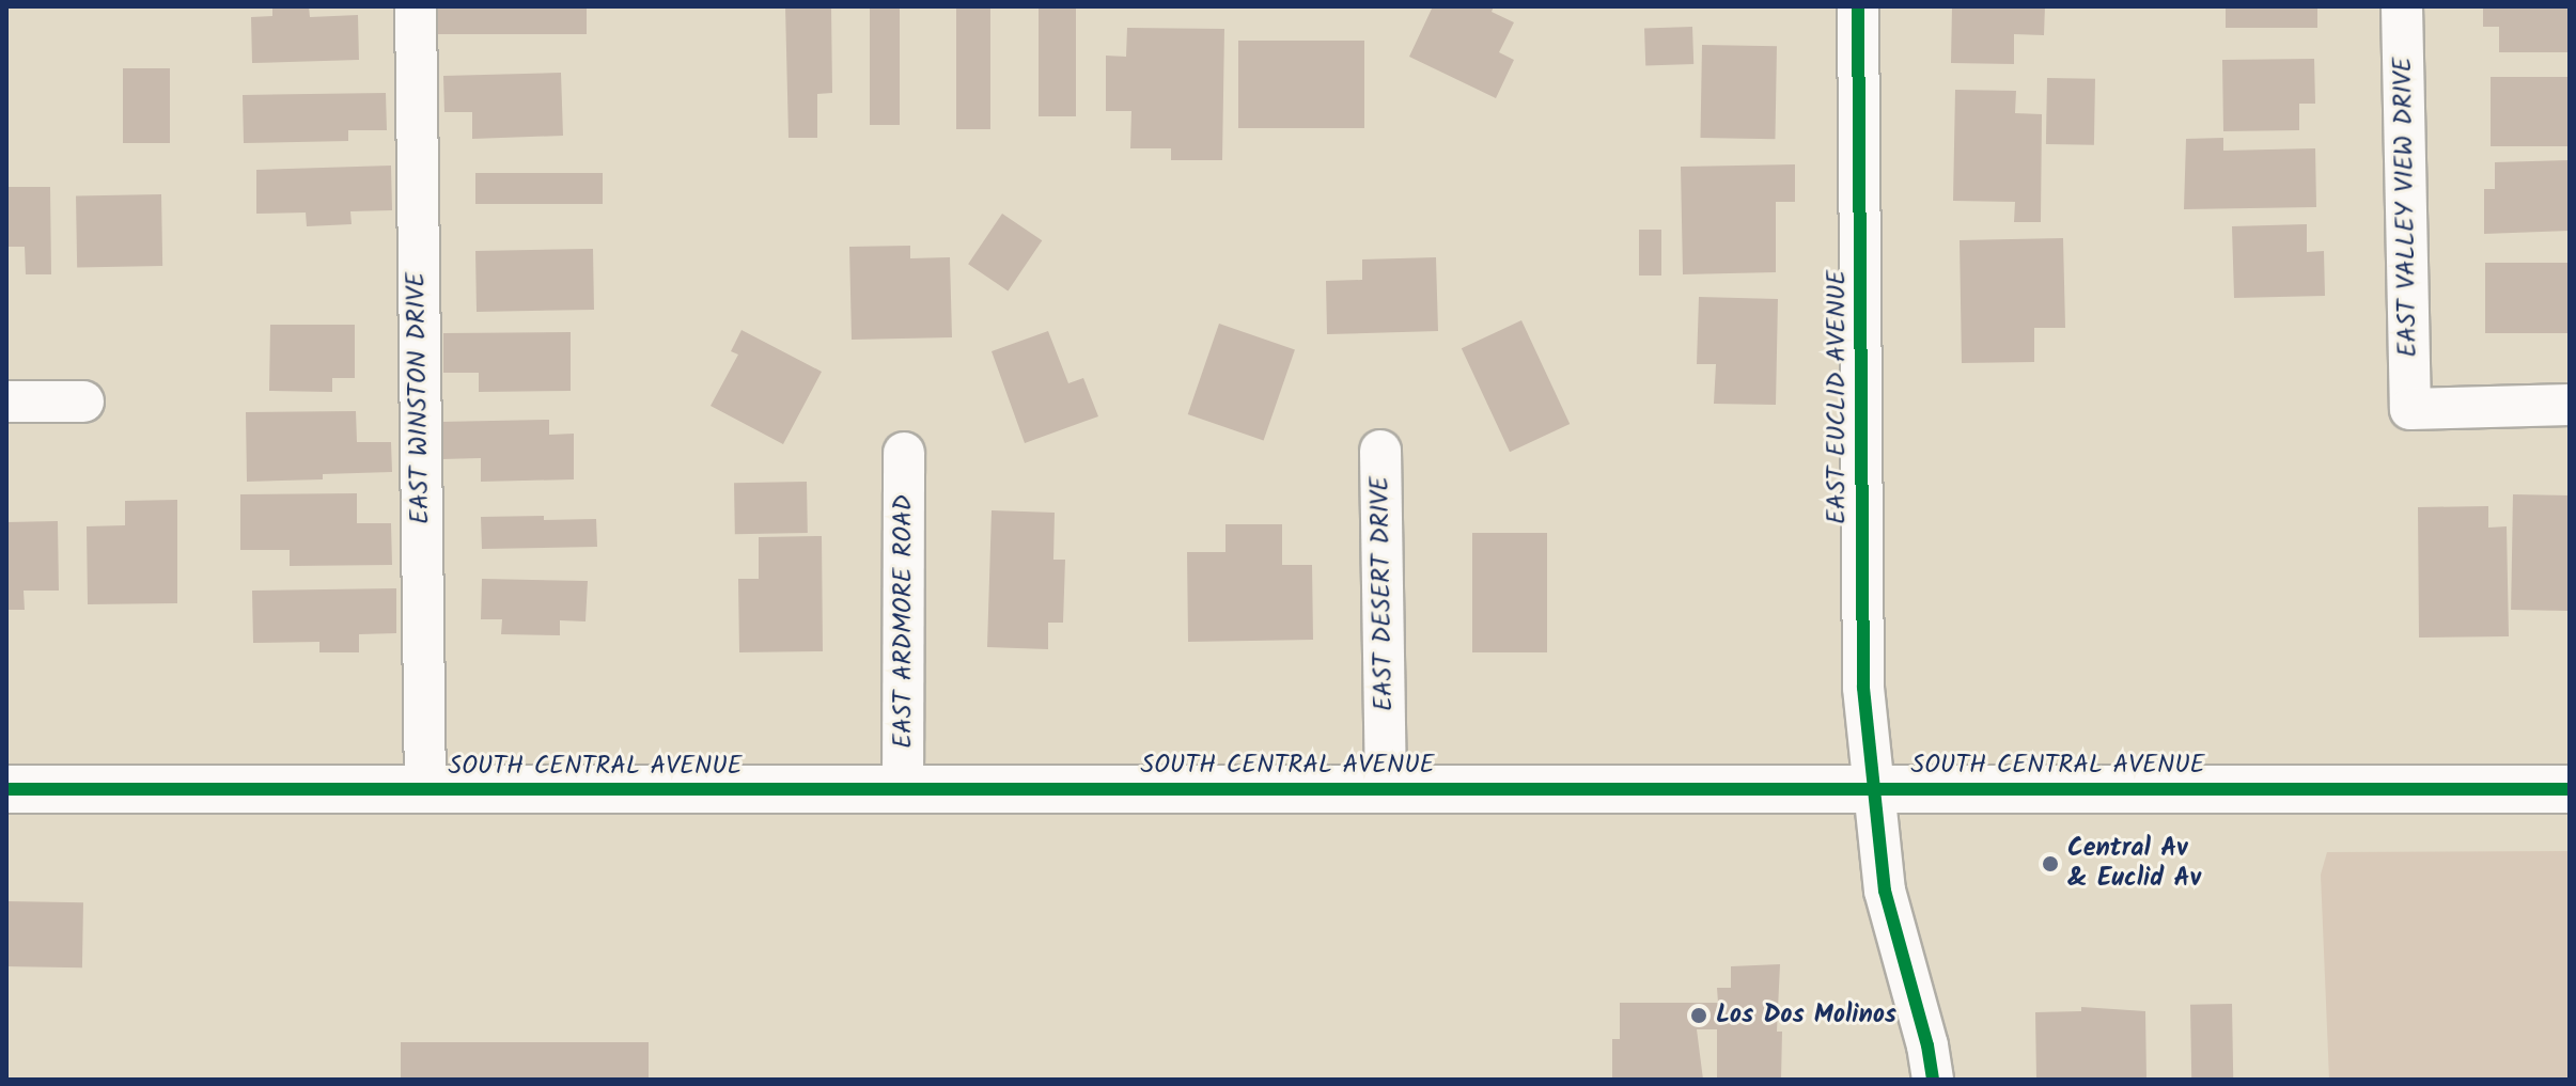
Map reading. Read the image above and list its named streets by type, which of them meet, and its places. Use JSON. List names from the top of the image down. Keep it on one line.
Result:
{"streets":{"main road":["SOUTH CENTRAL AVENUE"],"street":["EAST VALLEY VIEW DRIVE","EAST EUCLID AVENUE","EAST WINSTON DRIVE","EAST DESERT DRIVE","EAST ARDMORE ROAD"]},"crossings":[["EAST EUCLID AVENUE","SOUTH CENTRAL AVENUE"],["EAST WINSTON DRIVE","SOUTH CENTRAL AVENUE"],["EAST DESERT DRIVE","SOUTH CENTRAL AVENUE"],["EAST ARDMORE ROAD","SOUTH CENTRAL AVENUE"]],"places":["Central Av & Euclid Av","Los Dos Molinos"]}
